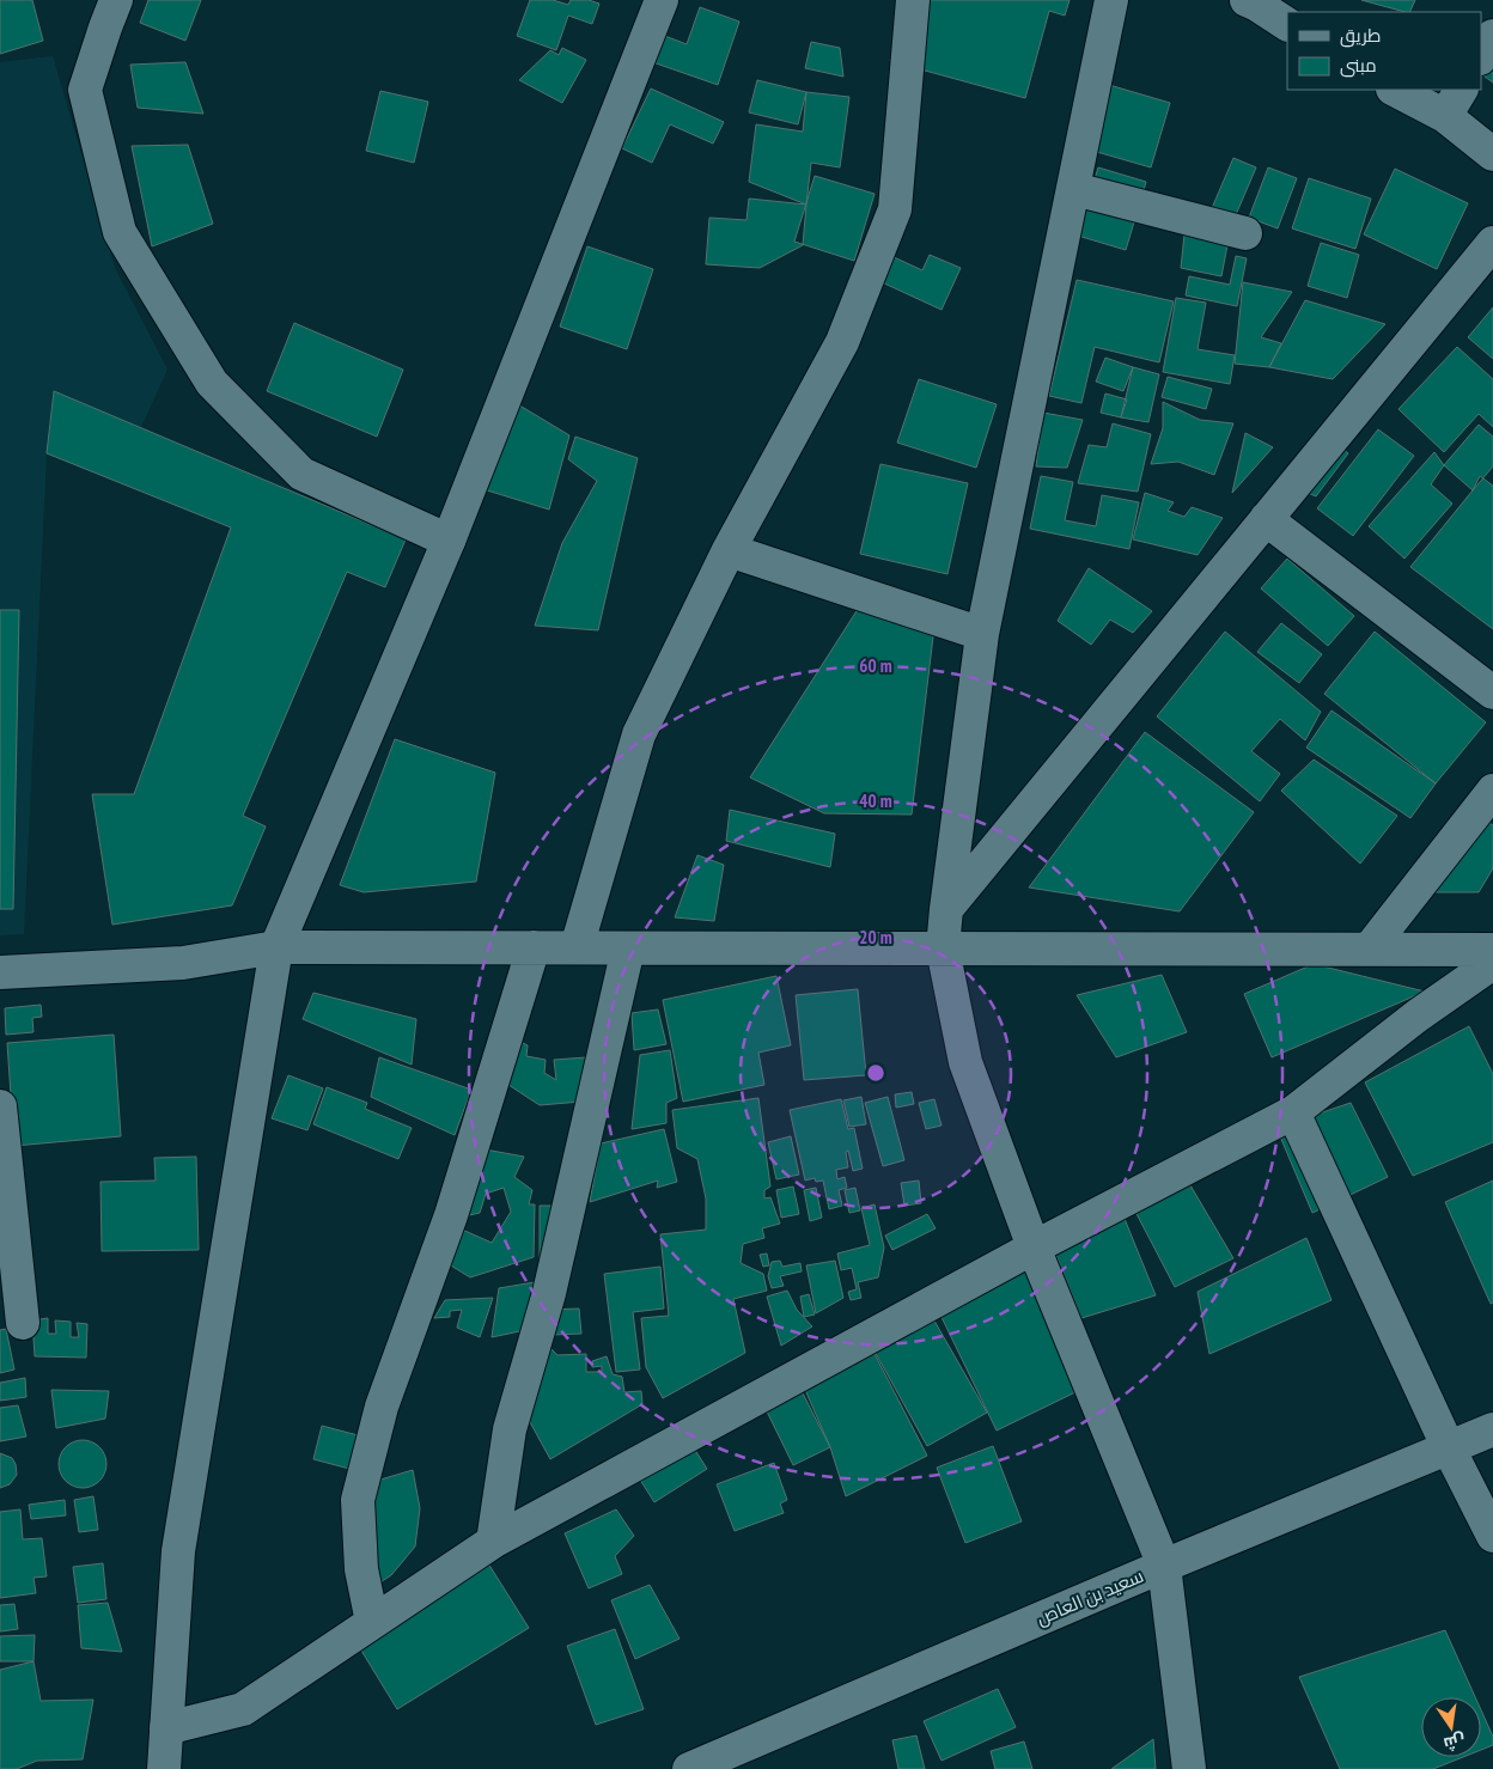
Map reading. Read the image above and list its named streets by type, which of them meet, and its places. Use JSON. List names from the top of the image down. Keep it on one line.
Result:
{"streets":{"street":["سعيد بن العاص"]},"legend":["طريق","مبنى"],"north":"bottom","rings":["60 m","40 m","20 m"]}
